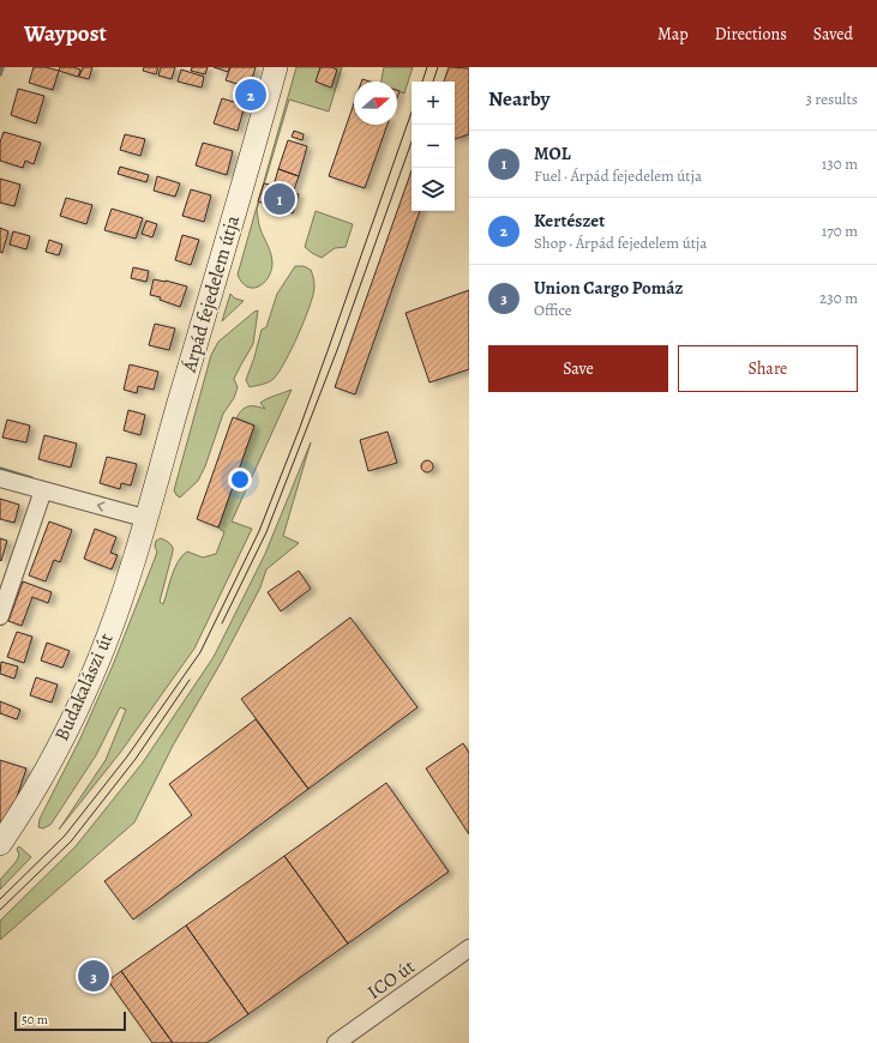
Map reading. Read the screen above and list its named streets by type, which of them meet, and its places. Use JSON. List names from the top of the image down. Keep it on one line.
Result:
{"streets":{"main road":["Árpád fejedelem útja","Budakalászi út"],"street":["ICO út"]},"crossings":[["Árpád fejedelem útja","Budakalászi út"]],"scale_bar":"50 m","north":"right","page":{"header":"Waypost","nav":["Map","Directions","Saved"],"heading":["Nearby","3 results"],"pins":["2","1","3"],"map_buttons":["+","−"],"list":[{"mark":"1","name":"MOL","note":"Fuel · Árpád fejedelem útja","value":"130 m"},{"mark":"2","name":"Kertészet","note":"Shop · Árpád fejedelem útja","value":"170 m"},{"mark":"3","name":"Union Cargo Pomáz","note":"Office","value":"230 m"}],"buttons":["Save","Share"],"scale":"50 m"}}
